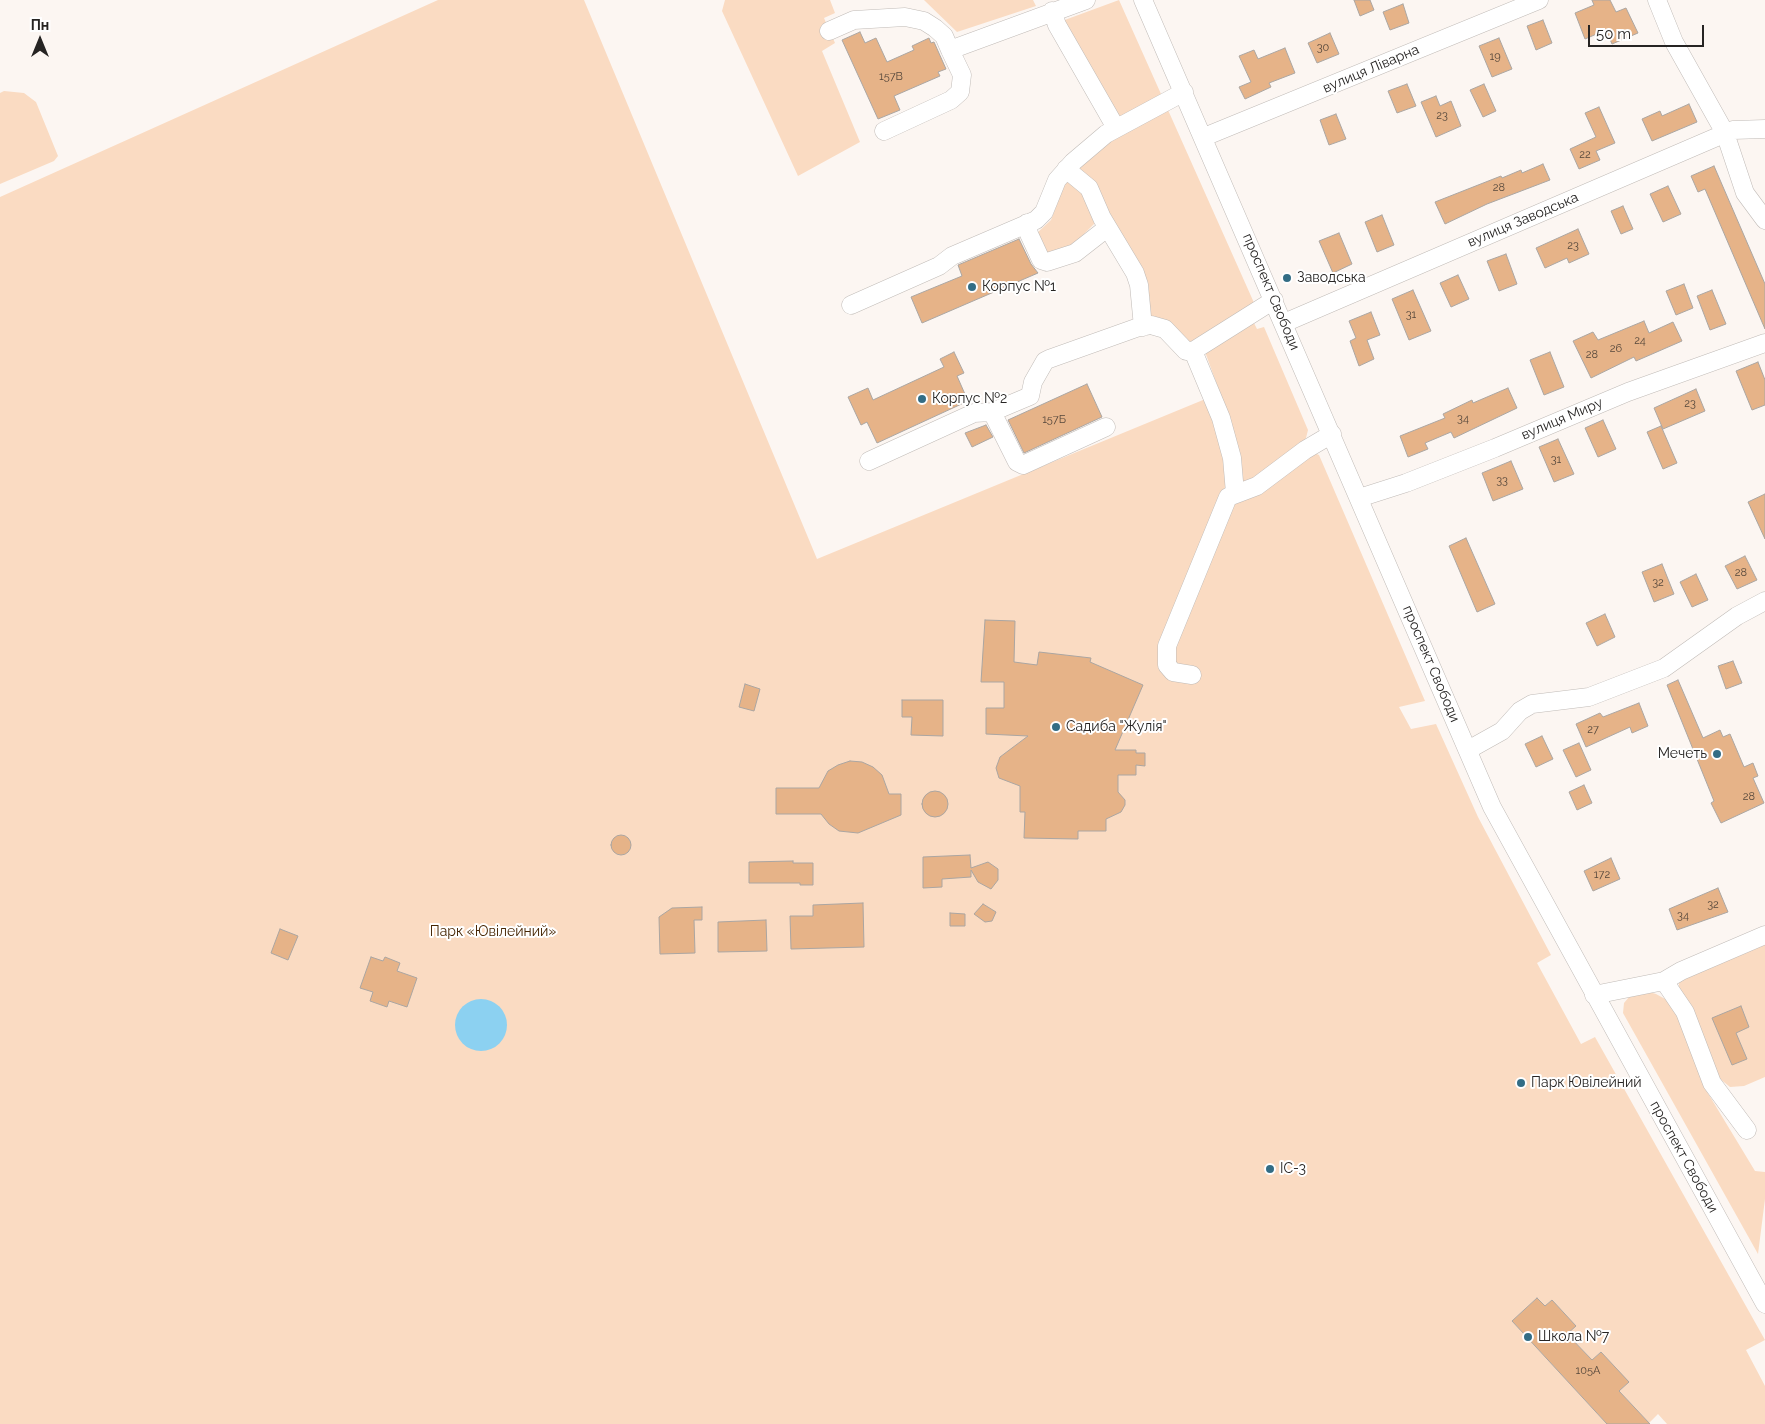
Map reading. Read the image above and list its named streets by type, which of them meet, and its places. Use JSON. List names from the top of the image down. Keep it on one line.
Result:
{"streets":{"street":["вулиця Ліварна","вулиця Заводська","проспект Свободи","вулиця Миру"]},"crossings":[["вулиця Ліварна","проспект Свободи"],["вулиця Заводська","проспект Свободи"],["проспект Свободи","вулиця Миру"]],"parks":["Парк «Ювілейний»"],"places":["Заводська","Корпус №1","Корпус №2","Садиба \"Жулія\"","Мечеть","Парк Ювілейний","ІС-3","Школа №7"],"house_numbers":["30","19","157В","23","22","28","23","31","24","26","28","23","34","157Б","31","33","28","32","27","28","172","32","34","105А"],"scale_bar":"50 m","north":"top"}
